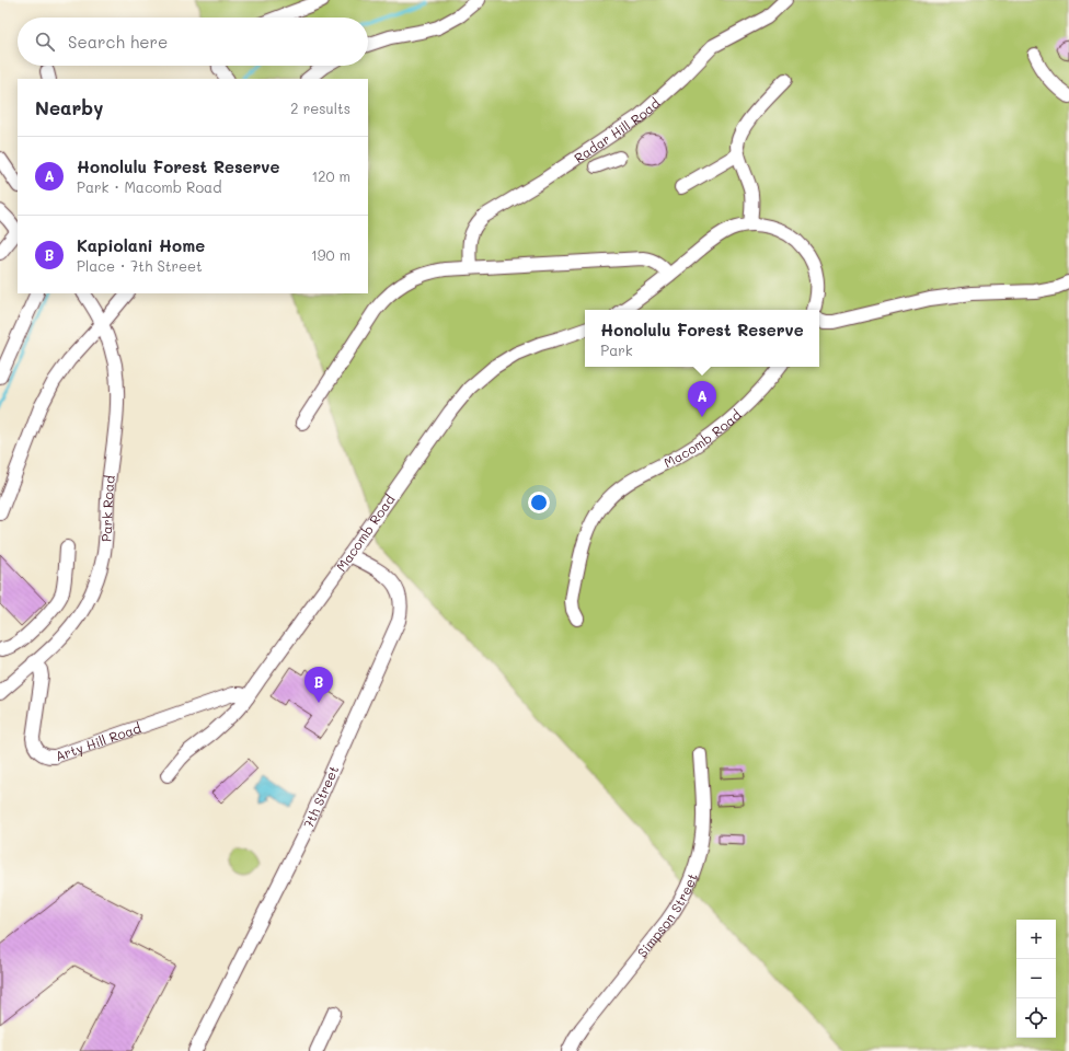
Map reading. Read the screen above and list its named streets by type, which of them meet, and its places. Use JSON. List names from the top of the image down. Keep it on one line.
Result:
{"streets":{"street":["Radar Hill Road","Macomb Road","Park Road","Arty Hill Road","7th Street","Simpson Street"]},"crossings":[["Macomb Road","Arty Hill Road"],["Macomb Road","7th Street"],["Park Road","Arty Hill Road"]],"page":{"search":"Search here","heading":["Nearby","2 results"],"list":[{"mark":"A","name":"Honolulu Forest Reserve","note":"Park · Macomb Road","value":"120 m"},{"mark":"B","name":"Kapiolani Home","note":"Place · 7th Street","value":"190 m"}],"popup":["Honolulu Forest Reserve","Park"],"pins":["A","B"],"map_buttons":["+","−"]}}
